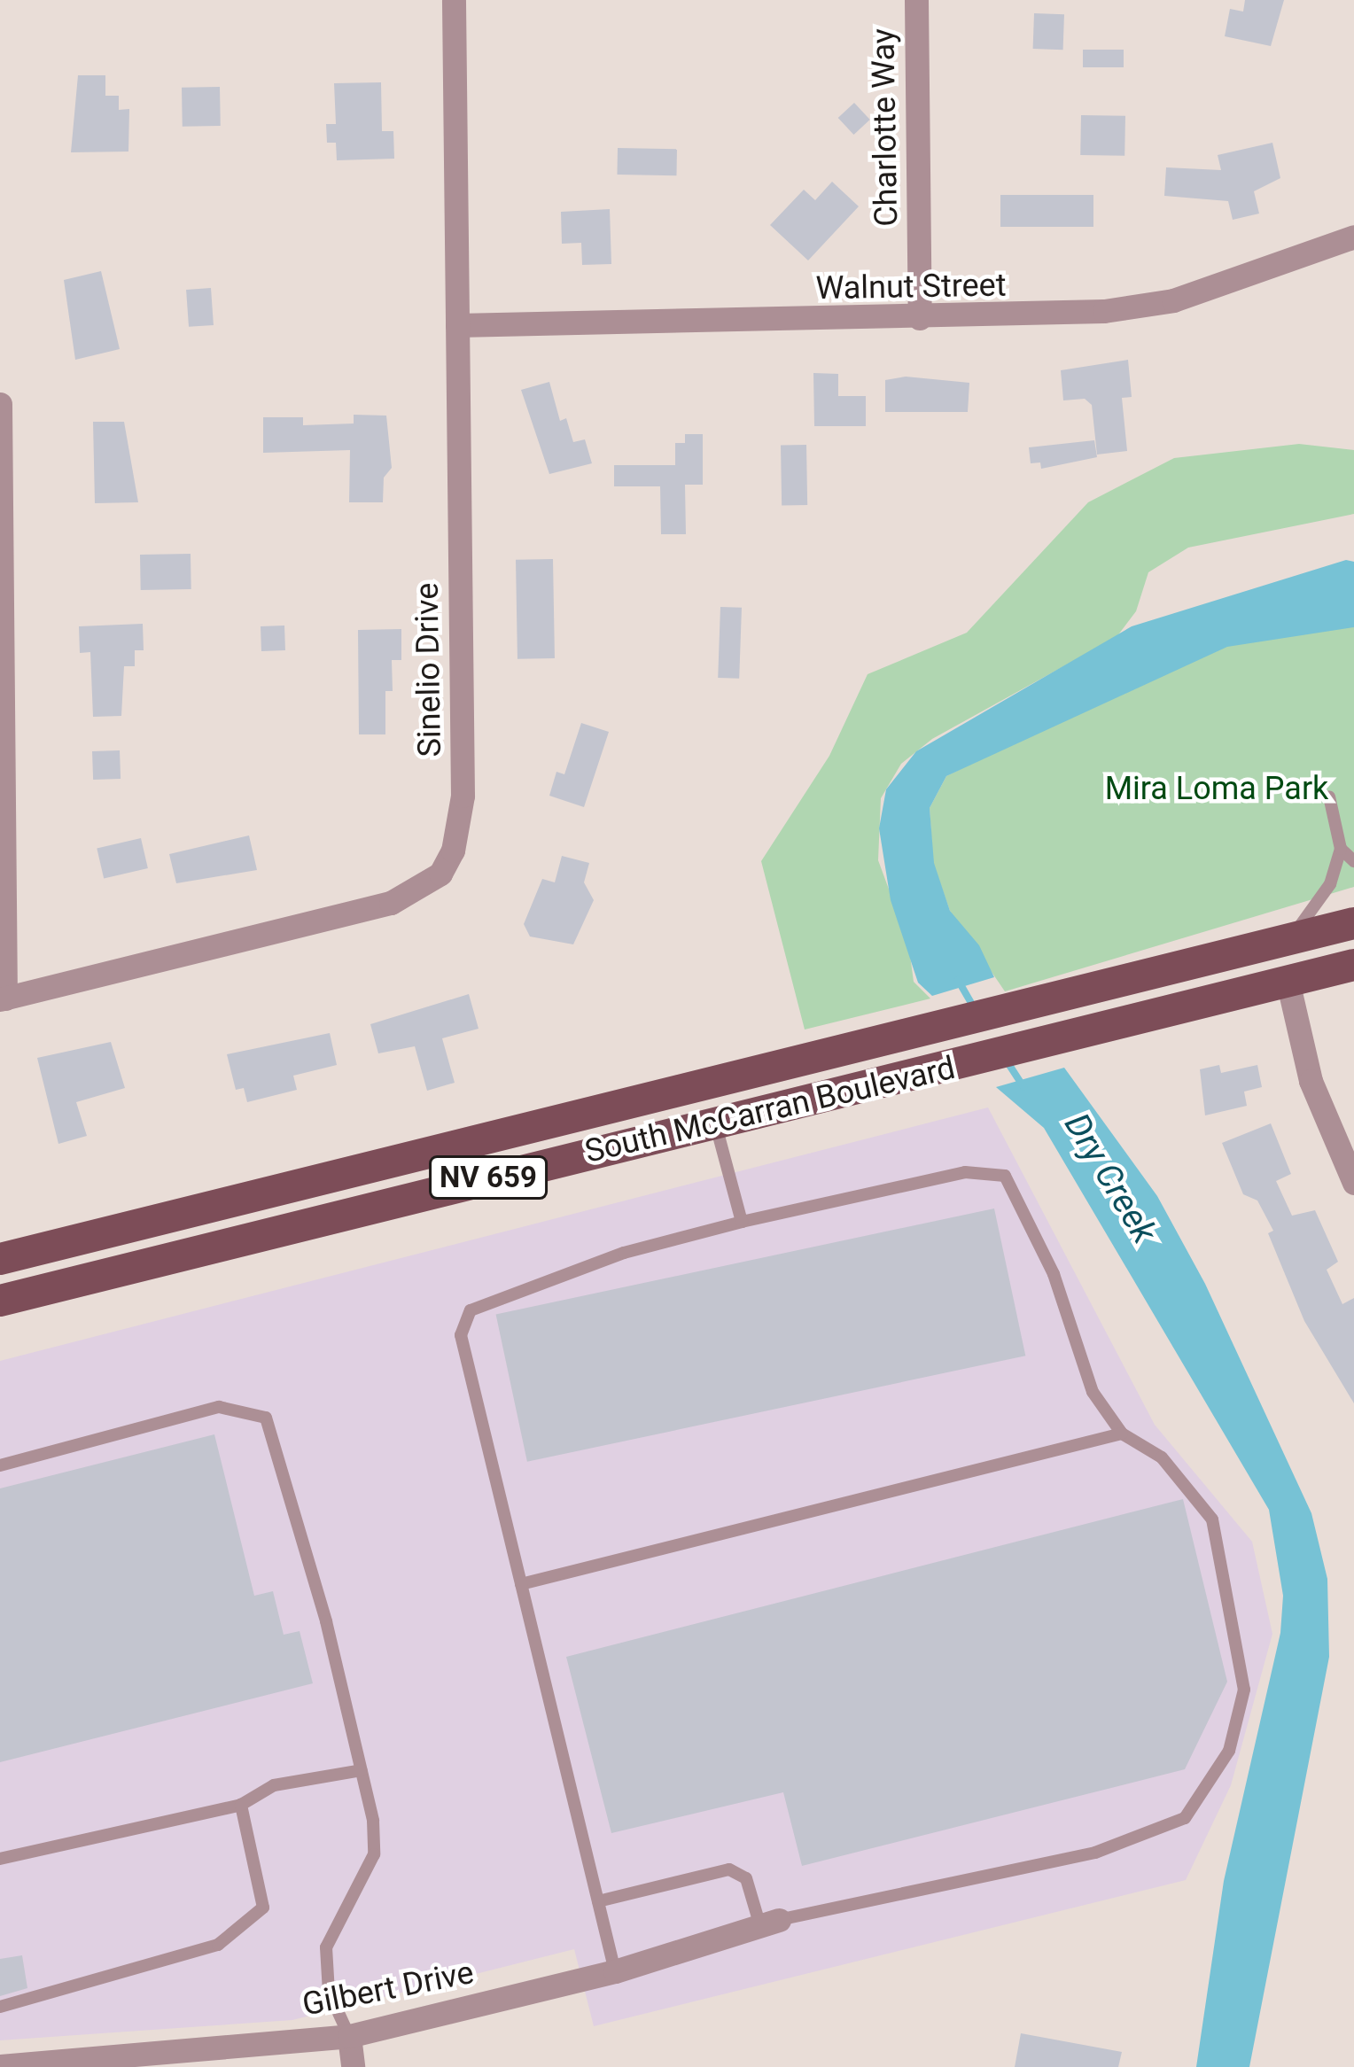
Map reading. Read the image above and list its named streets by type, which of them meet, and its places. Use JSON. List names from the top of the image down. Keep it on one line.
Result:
{"streets":{"main road":["South McCarran Boulevard","NV 659"],"street":["Charlotte Way","Walnut Street","Sinelio Drive","Gilbert Drive"]},"crossings":[["Charlotte Way","Walnut Street"],["Walnut Street","Sinelio Drive"]],"water":["Dry Creek"],"parks":["Mira Loma Park"]}
